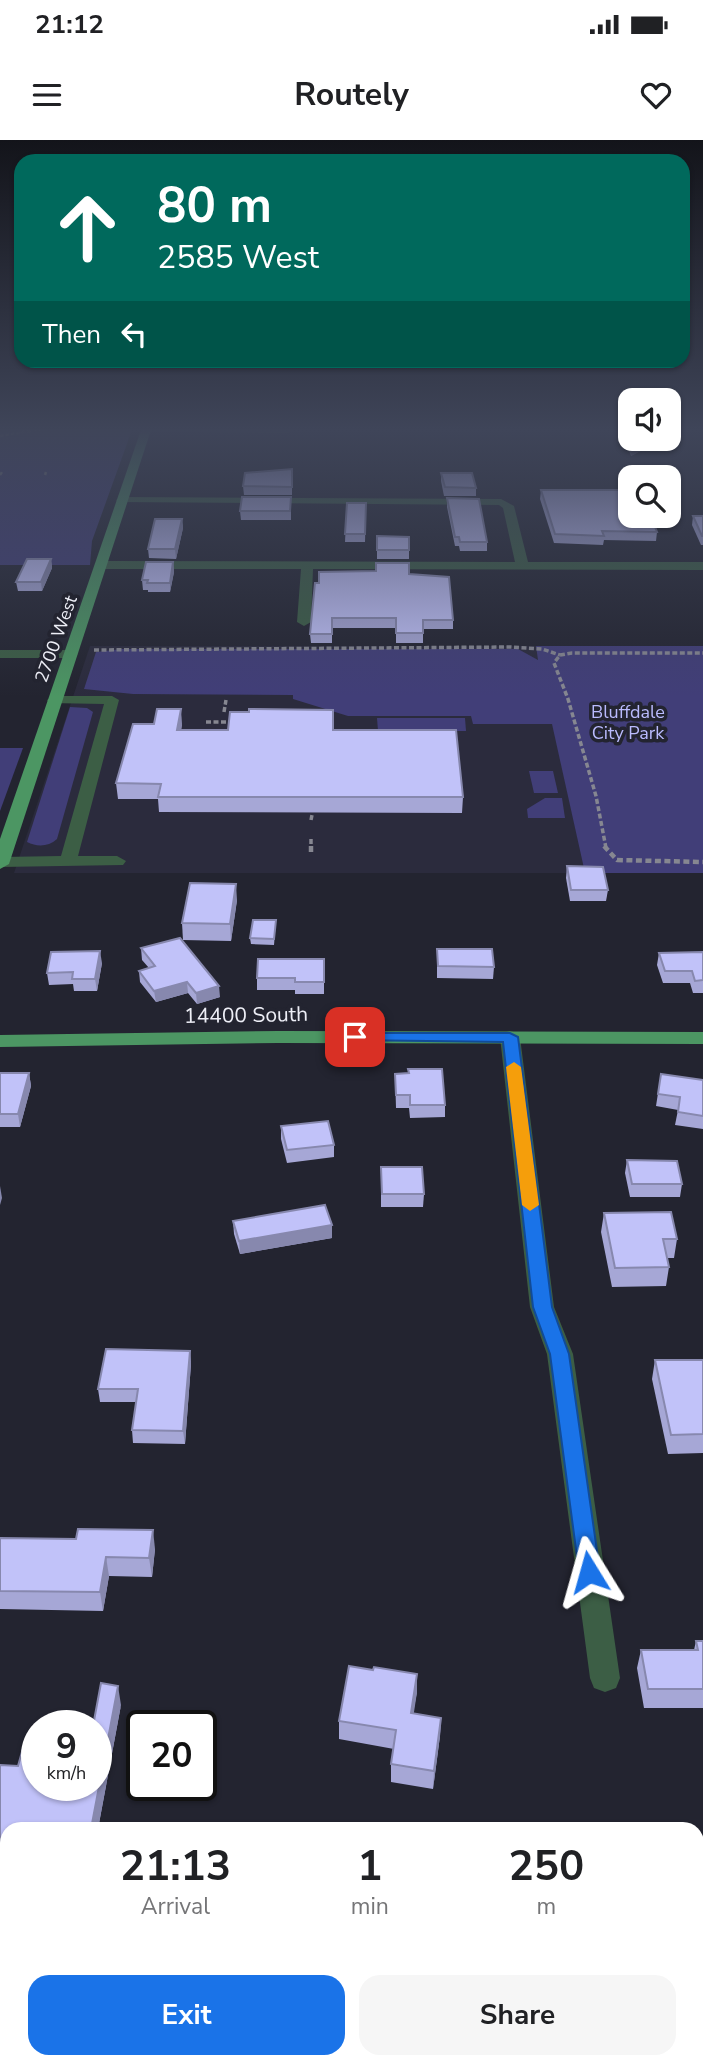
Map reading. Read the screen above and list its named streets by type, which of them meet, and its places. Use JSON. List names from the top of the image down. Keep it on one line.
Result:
{"streets":{"main road":["2700 West","14400 South"]},"parks":["Bluffdale City Park"],"page":{"status":"21:12","header":"Routely","turn":["80 m","2585 West"],"then":"Then","speed":"9 km/h","limit":"20","eta":["21:13","Arrival","1","min","250","m"],"buttons":["Exit","Share"]}}
